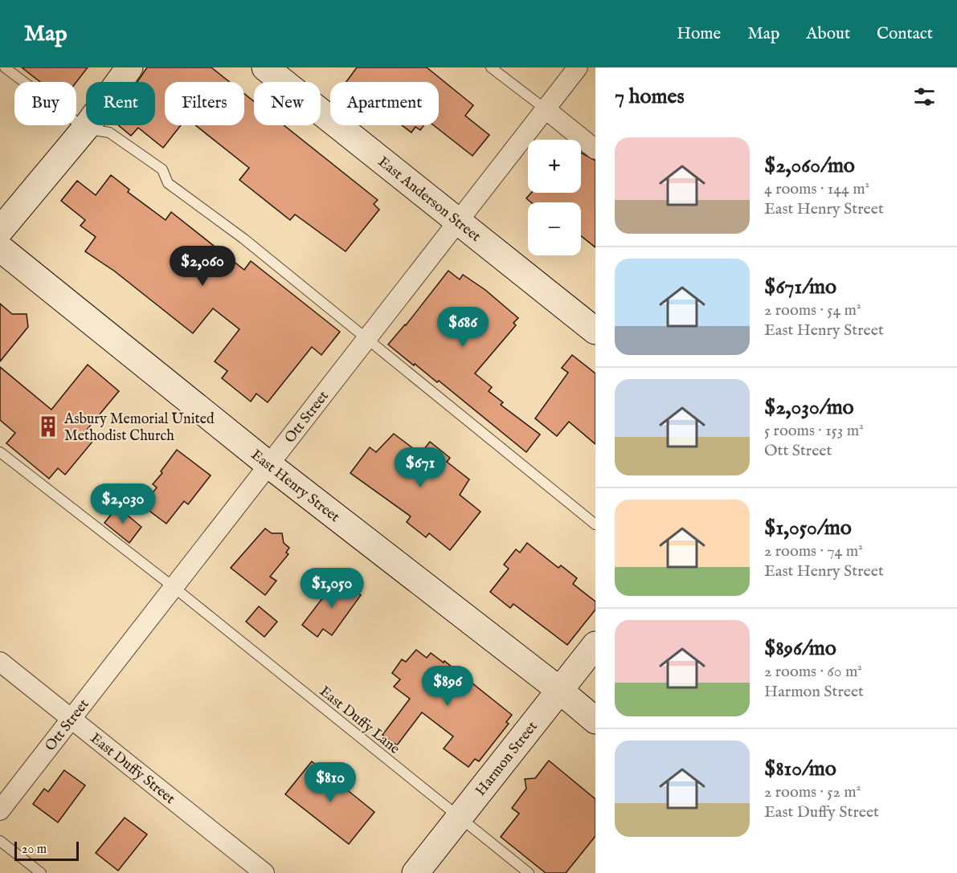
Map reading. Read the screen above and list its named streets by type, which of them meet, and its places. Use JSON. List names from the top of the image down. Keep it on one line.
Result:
{"streets":{"main road":["East Anderson Street","East Henry Street","Harmon Street"],"street":["Ott Street","East Duffy Street"],"lane":["East Duffy Lane"]},"crossings":[["East Anderson Street","Ott Street"],["Ott Street","East Henry Street"],["Ott Street","East Duffy Lane"],["Ott Street","East Duffy Street"],["East Henry Street","Harmon Street"],["East Duffy Lane","Harmon Street"]],"places":{"building":["Asbury Memorial United Methodist Church"]},"scale_bar":"20 m","page":{"header":"Map","nav":["Home","Map","About","Contact"],"heading":"7 homes","chip":["Buy","Rent","Filters","New","Apartment"],"list":[{"name":"$2,060/mo","note":"4 rooms · 144 m² · East Henry Street"},{"name":"$671/mo","note":"2 rooms · 54 m² · East Henry Street"},{"name":"$2,030/mo","note":"5 rooms · 153 m² · Ott Street"},{"name":"$1,050/mo","note":"2 rooms · 74 m² · East Henry Street"},{"name":"$896/mo","note":"2 rooms · 60 m² · Harmon Street"},{"name":"$810/mo","note":"2 rooms · 52 m² · East Duffy Street"}],"map_buttons":["+","−"],"price":["$2,060","$686","$671","$2,030","$1,050","$896","$810"],"scale":"20 m"}}
